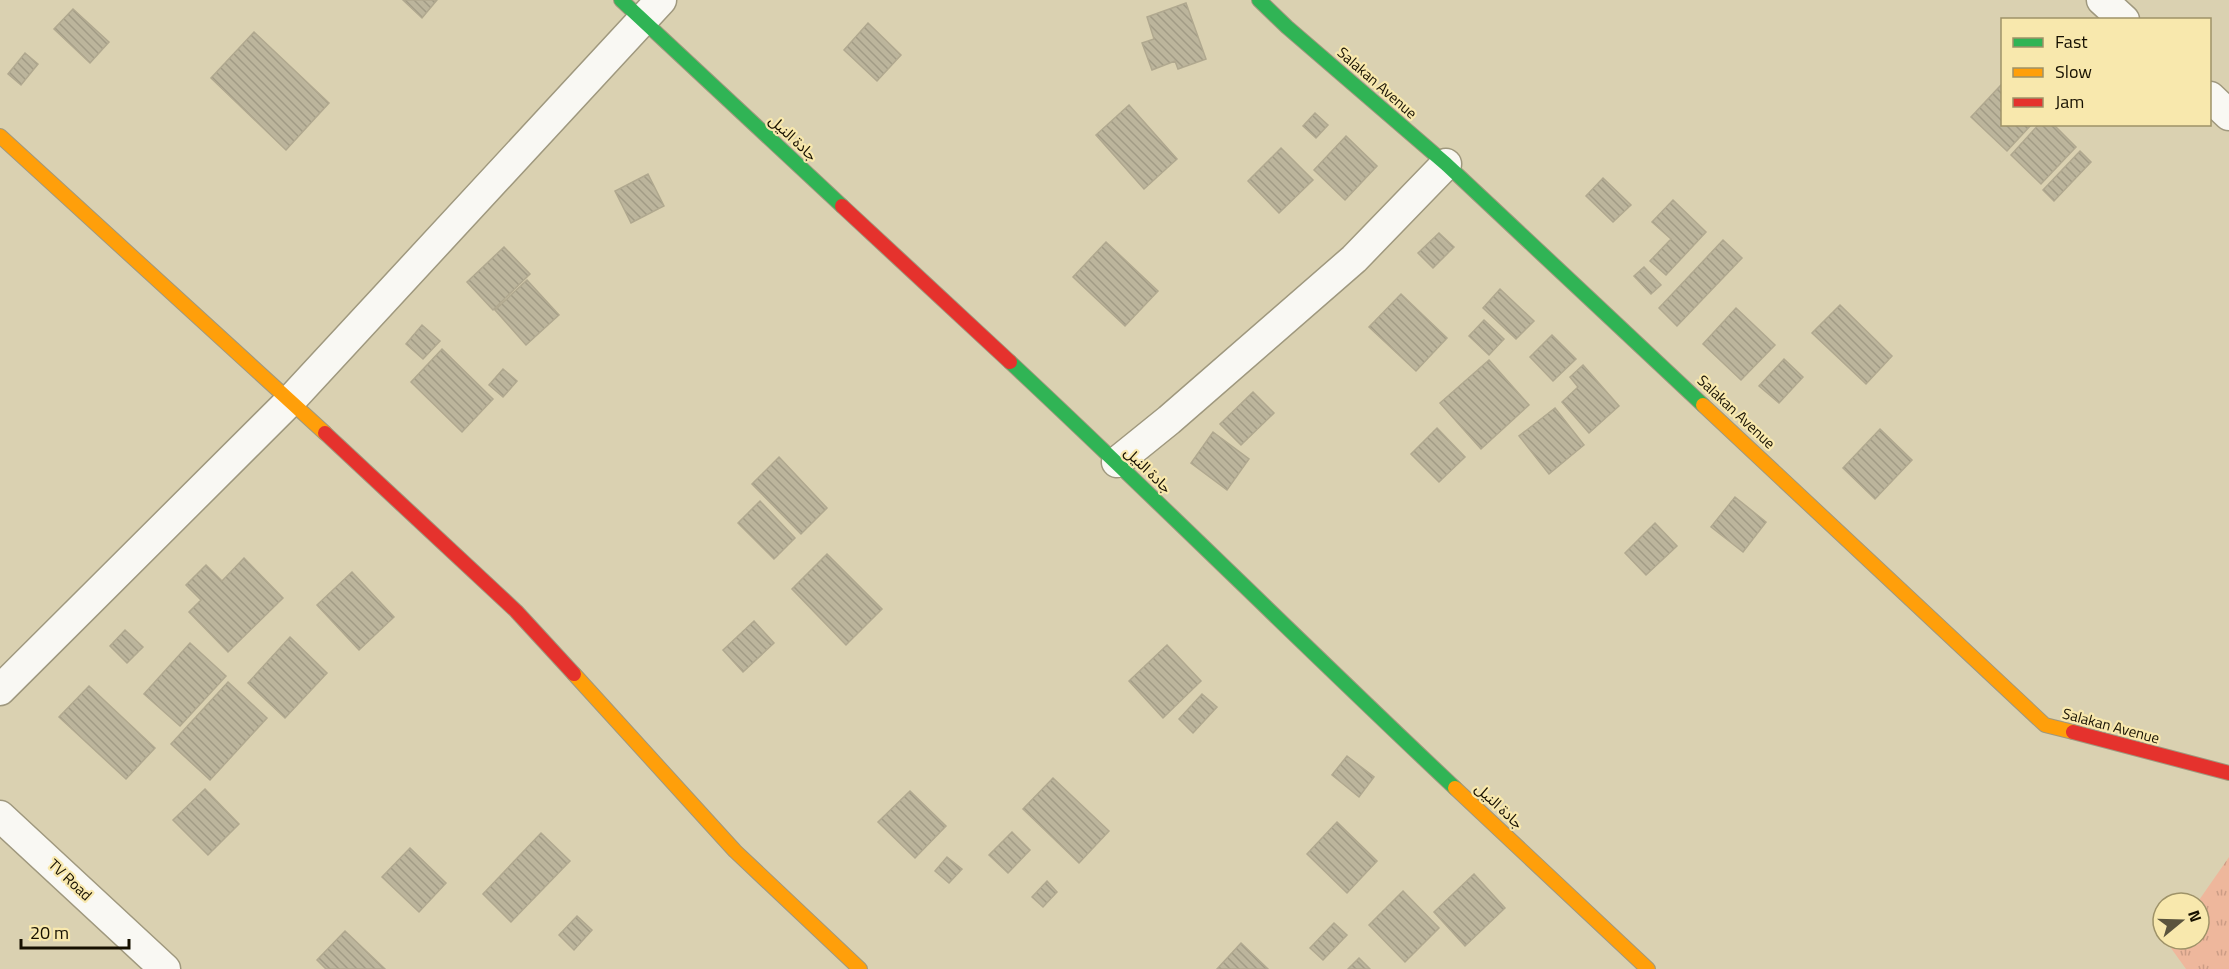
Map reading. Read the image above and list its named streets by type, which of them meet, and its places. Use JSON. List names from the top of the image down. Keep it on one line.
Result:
{"streets":{"street":["Salakan Avenue","جادة النيل","TV Road"]},"legend":["Fast","Slow","Jam"],"scale_bar":"20 m","north":"right"}
